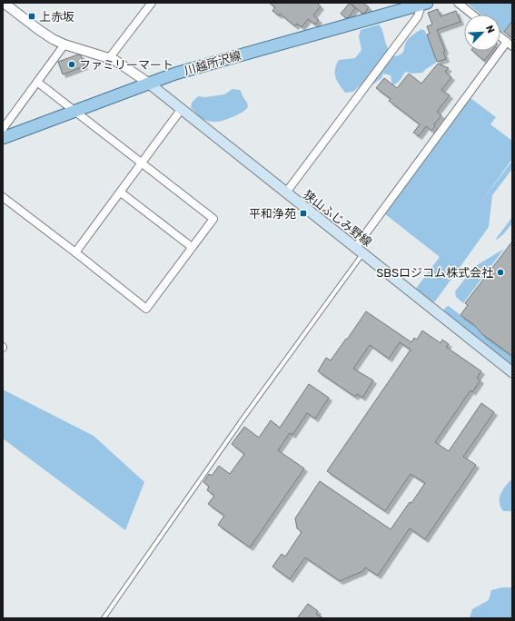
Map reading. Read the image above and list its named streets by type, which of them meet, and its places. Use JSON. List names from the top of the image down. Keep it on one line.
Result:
{"streets":{"main road":["川越所沢線","狭山ふじみ野線"]},"crossings":[["川越所沢線","狭山ふじみ野線"]],"places":{"transit":["上赤坂","平和浄苑"],"other":["ファミリーマート","SBSロジコム株式会社"]},"north":"top right"}
